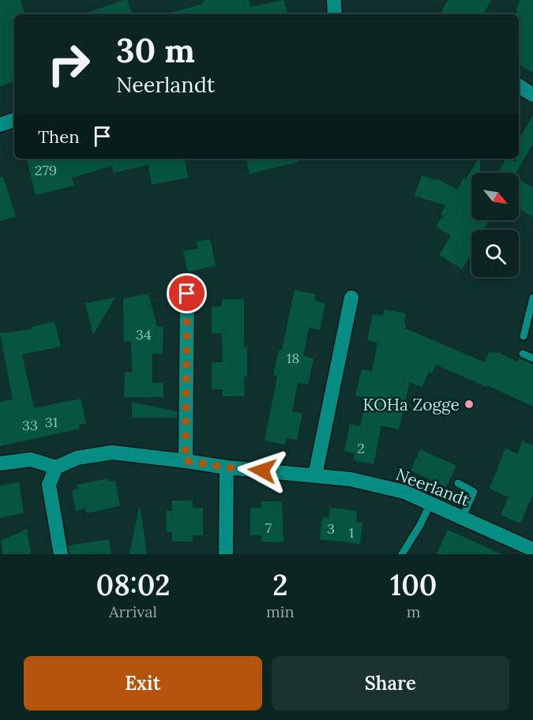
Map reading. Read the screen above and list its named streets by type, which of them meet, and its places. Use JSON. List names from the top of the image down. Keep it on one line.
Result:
{"streets":{"street":["Neerlandt"]},"places":["KOHa Zogge"],"house_numbers":["279","34","18","31","33","2","7","3","1"],"north":"bottom right","page":{"turn":["30 m","Neerlandt"],"then":"Then","eta":["08:02","Arrival","2","min","100","m"],"buttons":["Exit","Share"]}}
